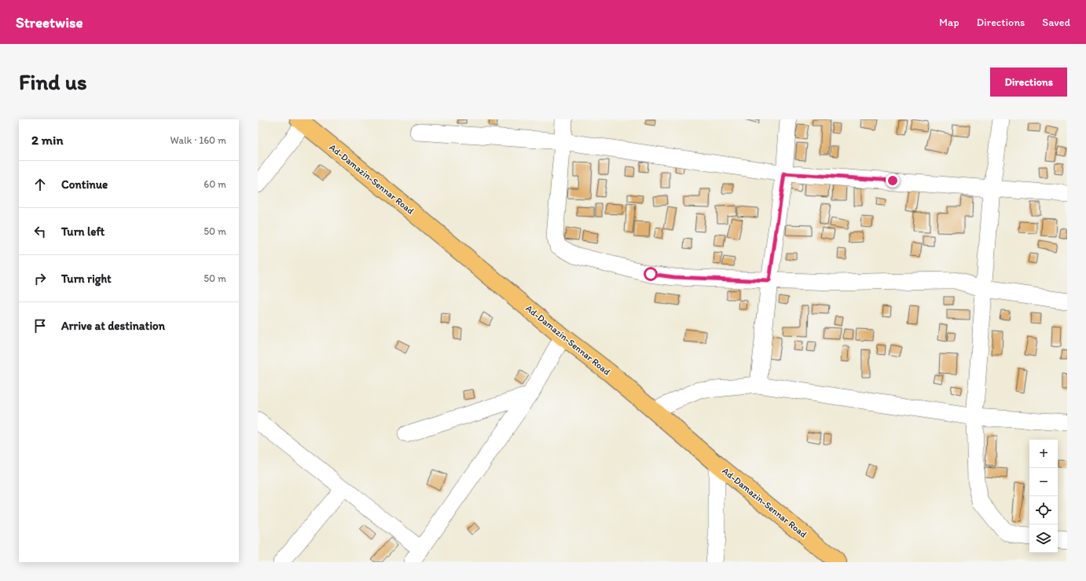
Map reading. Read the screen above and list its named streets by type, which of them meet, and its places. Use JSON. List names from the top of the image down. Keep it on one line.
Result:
{"streets":{"highway":["Ad-Damazin-Sennar Road"]},"page":{"header":"Streetwise","nav":["Map","Directions","Saved"],"buttons":"Directions","title":"Find us","heading":["2 min","Walk · 160 m"],"list":[["Continue","60 m"],["Turn left","50 m"],["Turn right","50 m"],"Arrive at destination"],"map_buttons":["+","−"]}}
